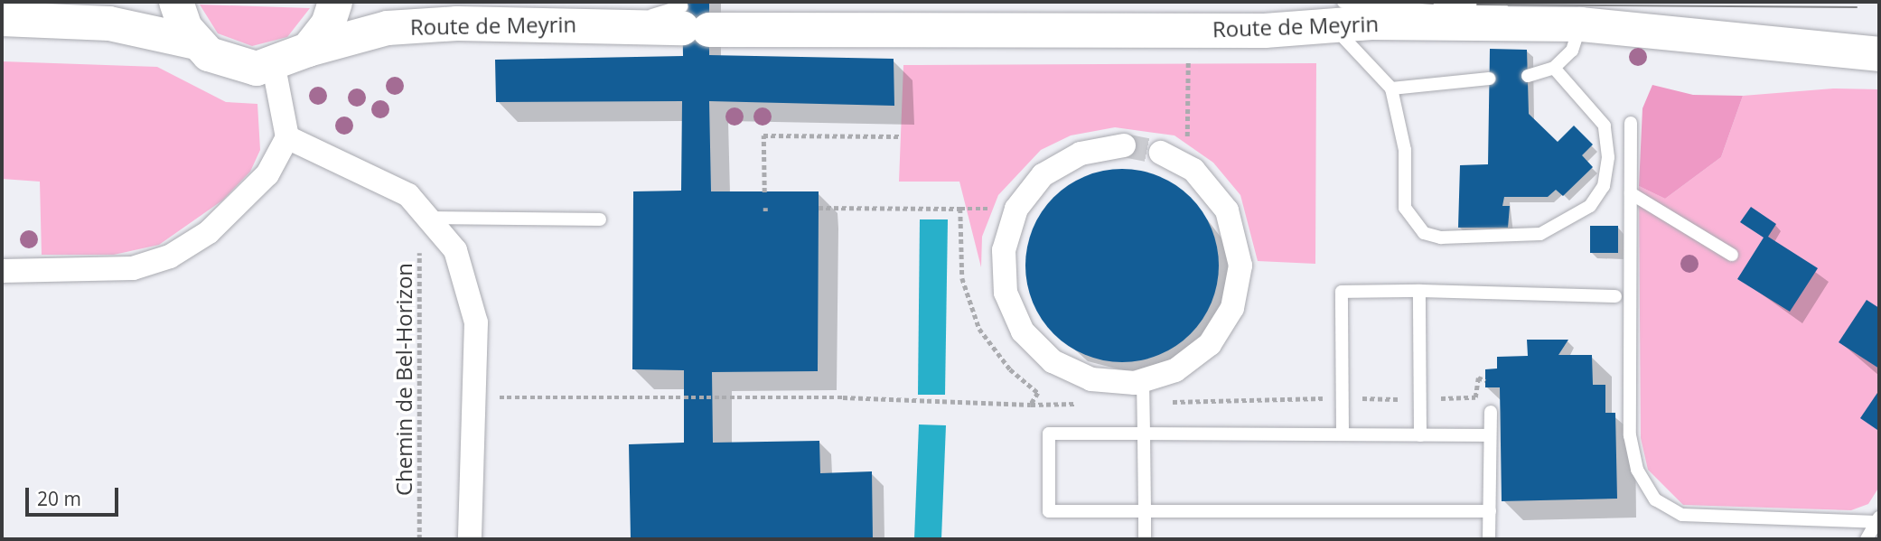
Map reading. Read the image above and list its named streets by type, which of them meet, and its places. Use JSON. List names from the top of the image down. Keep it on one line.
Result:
{"streets":{"main road":["Route de Meyrin"],"path":["Chemin de Bel-Horizon"]},"scale_bar":"20 m"}
